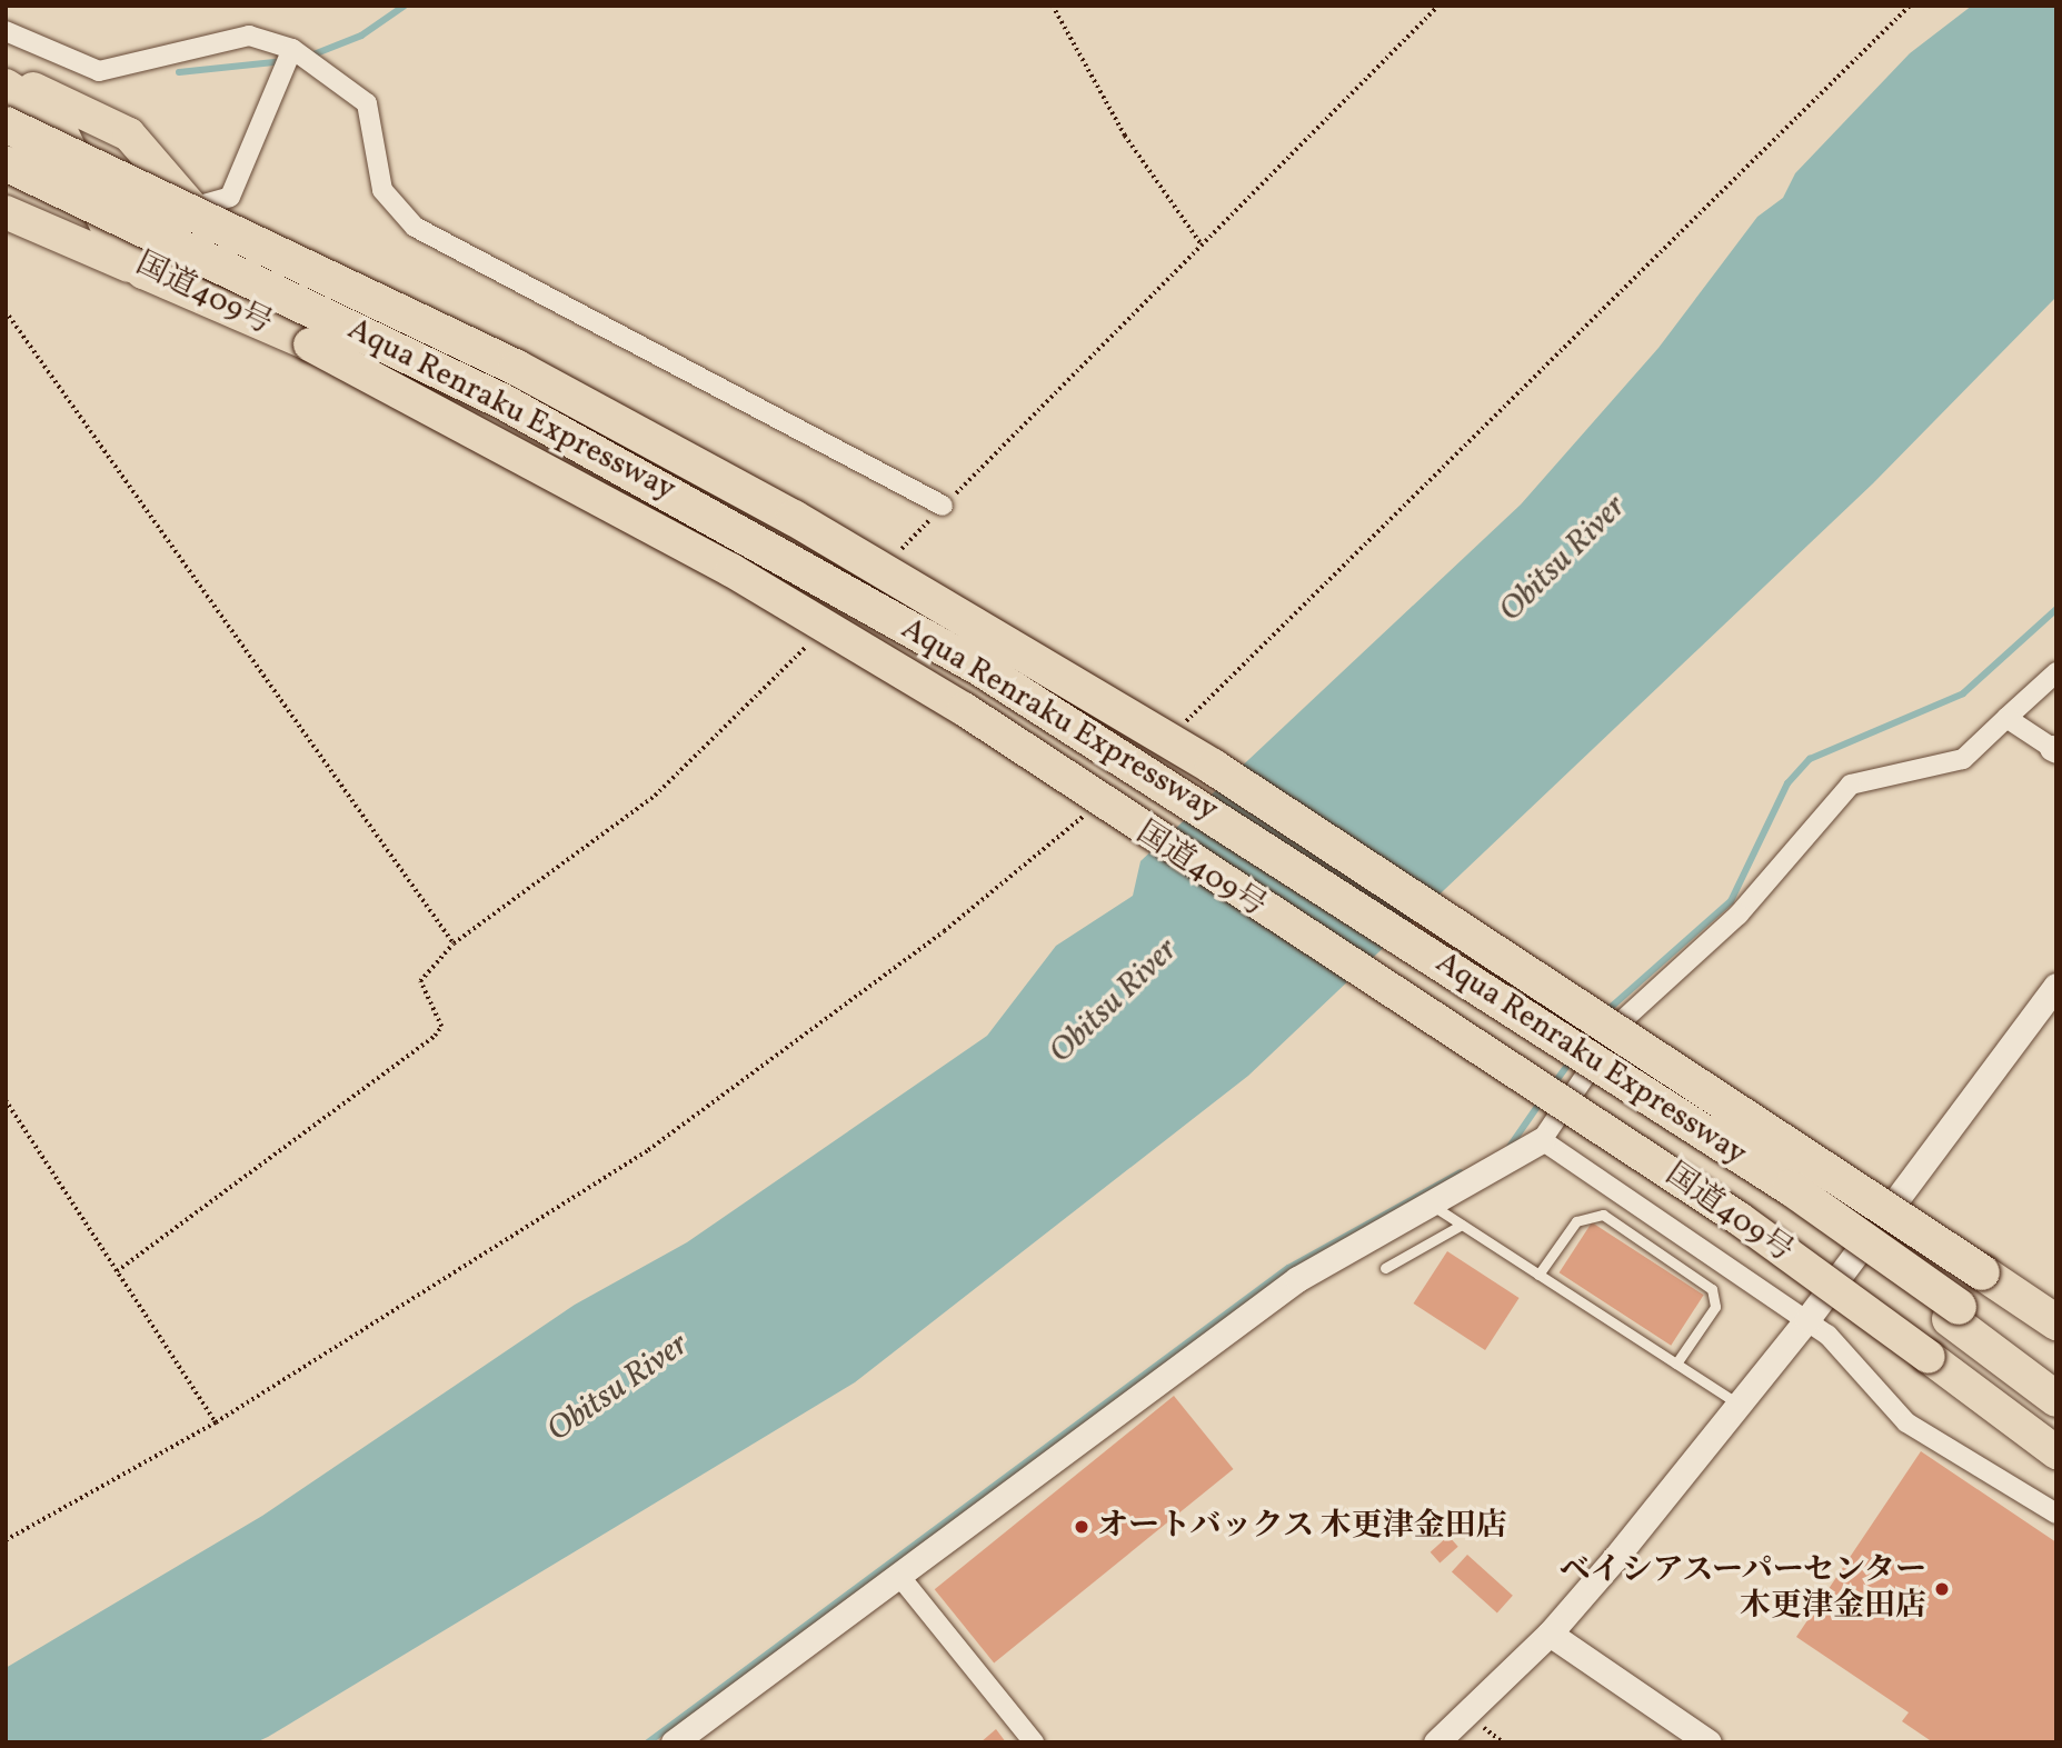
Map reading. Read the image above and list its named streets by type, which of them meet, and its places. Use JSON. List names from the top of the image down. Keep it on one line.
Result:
{"streets":{"highway":["国道409号","Aqua Renraku Expressway"]},"water":["Obitsu River"],"places":["オートバックス 木更津金田店","ベイシアスーパーセンター 木更津金田店"]}
